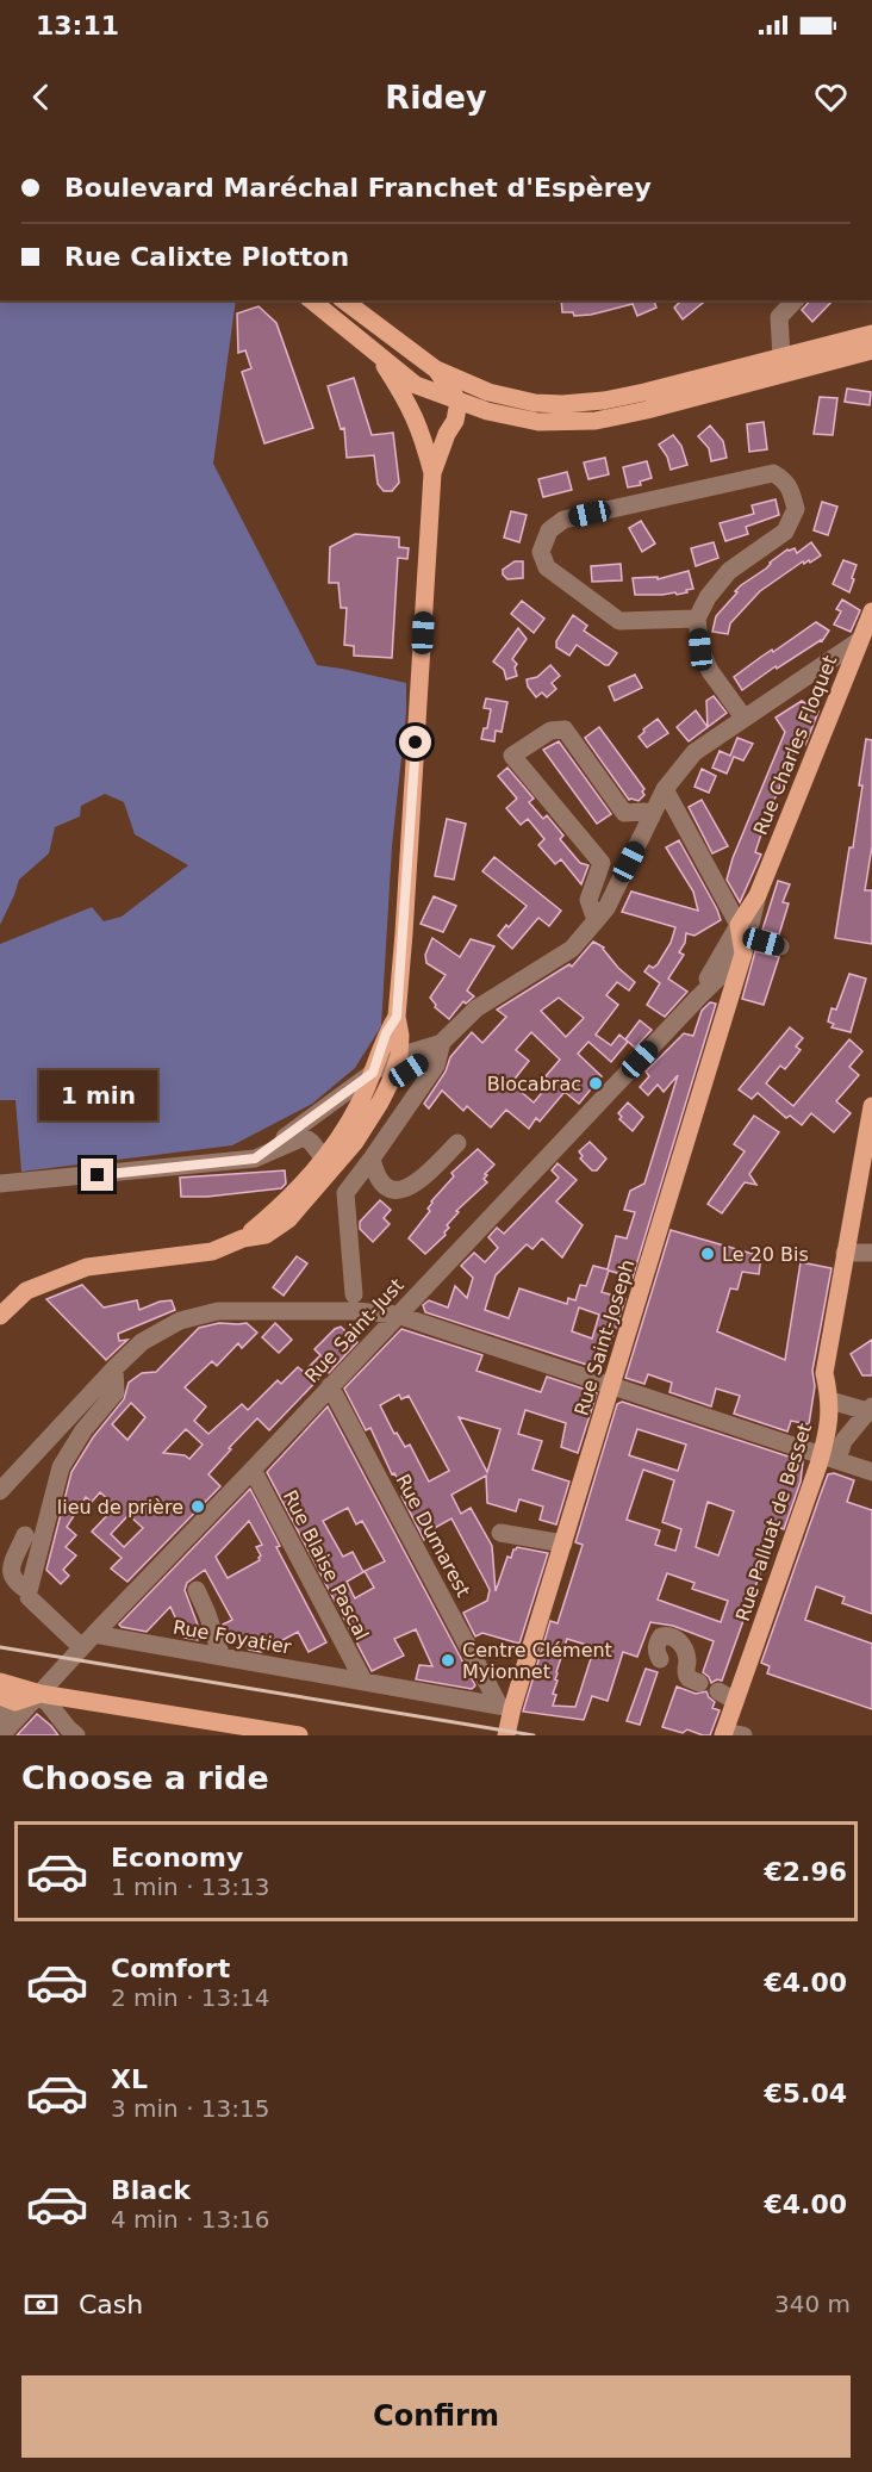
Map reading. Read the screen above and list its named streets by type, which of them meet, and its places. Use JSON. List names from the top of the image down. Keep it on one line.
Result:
{"streets":{"main road":["Rue Charles Floquet","Rue Saint-Joseph","Rue Palluat de Besset"],"street":["Rue Saint-Just","Rue Dumarest","Rue Blaise Pascal","Rue Foyatier"]},"crossings":[["Rue Charles Floquet","Rue Saint-Just"],["Rue Charles Floquet","Rue Saint-Joseph"],["Rue Saint-Just","Rue Saint-Joseph"],["Rue Saint-Just","Rue Dumarest"],["Rue Saint-Just","Rue Blaise Pascal"],["Rue Saint-Just","Rue Foyatier"],["Rue Saint-Joseph","Rue Dumarest"],["Rue Saint-Joseph","Rue Foyatier"],["Rue Dumarest","Rue Foyatier"],["Rue Blaise Pascal","Rue Foyatier"]],"places":["Blocabrac","Le 20 Bis","lieu de prière","Centre Clément Myionnet"],"page":{"status":"13:11","header":"Ridey","banner":["Boulevard Maréchal Franchet d'Espèrey","Rue Calixte Plotton"],"bubble":"1 min","heading":"Choose a ride","list":[{"name":"Economy","note":"1 min · 13:13","value":"€2.96"},{"name":"Comfort","note":"2 min · 13:14","value":"€4.00"},{"name":"XL","note":"3 min · 13:15","value":"€5.04"},{"name":"Black","note":"4 min · 13:16","value":"€4.00"}],"pay":["Cash","340 m"],"buttons":"Confirm"}}
